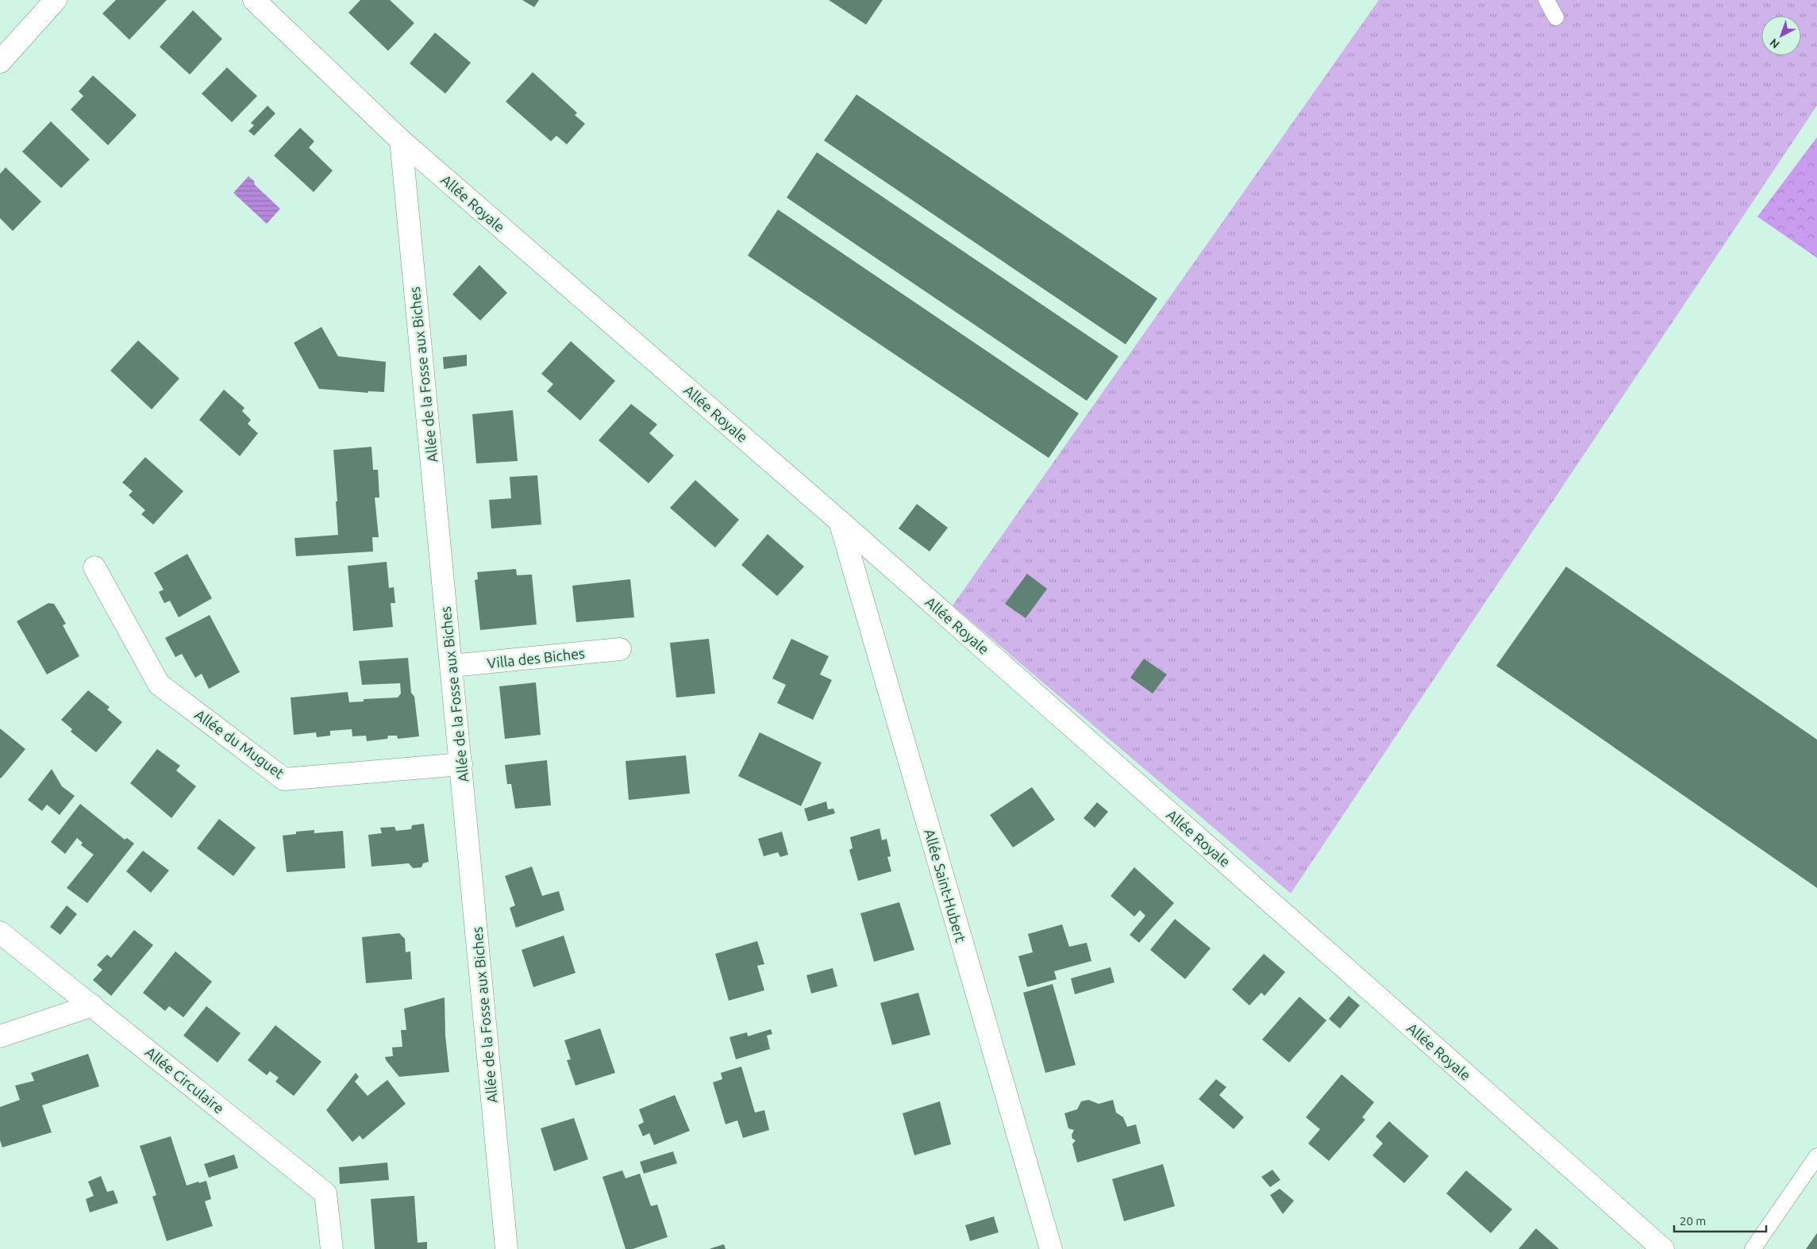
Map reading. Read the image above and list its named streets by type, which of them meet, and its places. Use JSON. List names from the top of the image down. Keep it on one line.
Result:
{"streets":{"street":["Allée Royale","Allée de la Fosse aux Biches","Villa des Biches","Allée du Muguet","Allée Saint-Hubert","Allée Circulaire"]},"crossings":[["Allée Royale","Allée de la Fosse aux Biches"],["Allée Royale","Allée Saint-Hubert"],["Allée de la Fosse aux Biches","Villa des Biches"],["Allée de la Fosse aux Biches","Allée du Muguet"]],"scale_bar":"20 m","north":"bottom left"}
